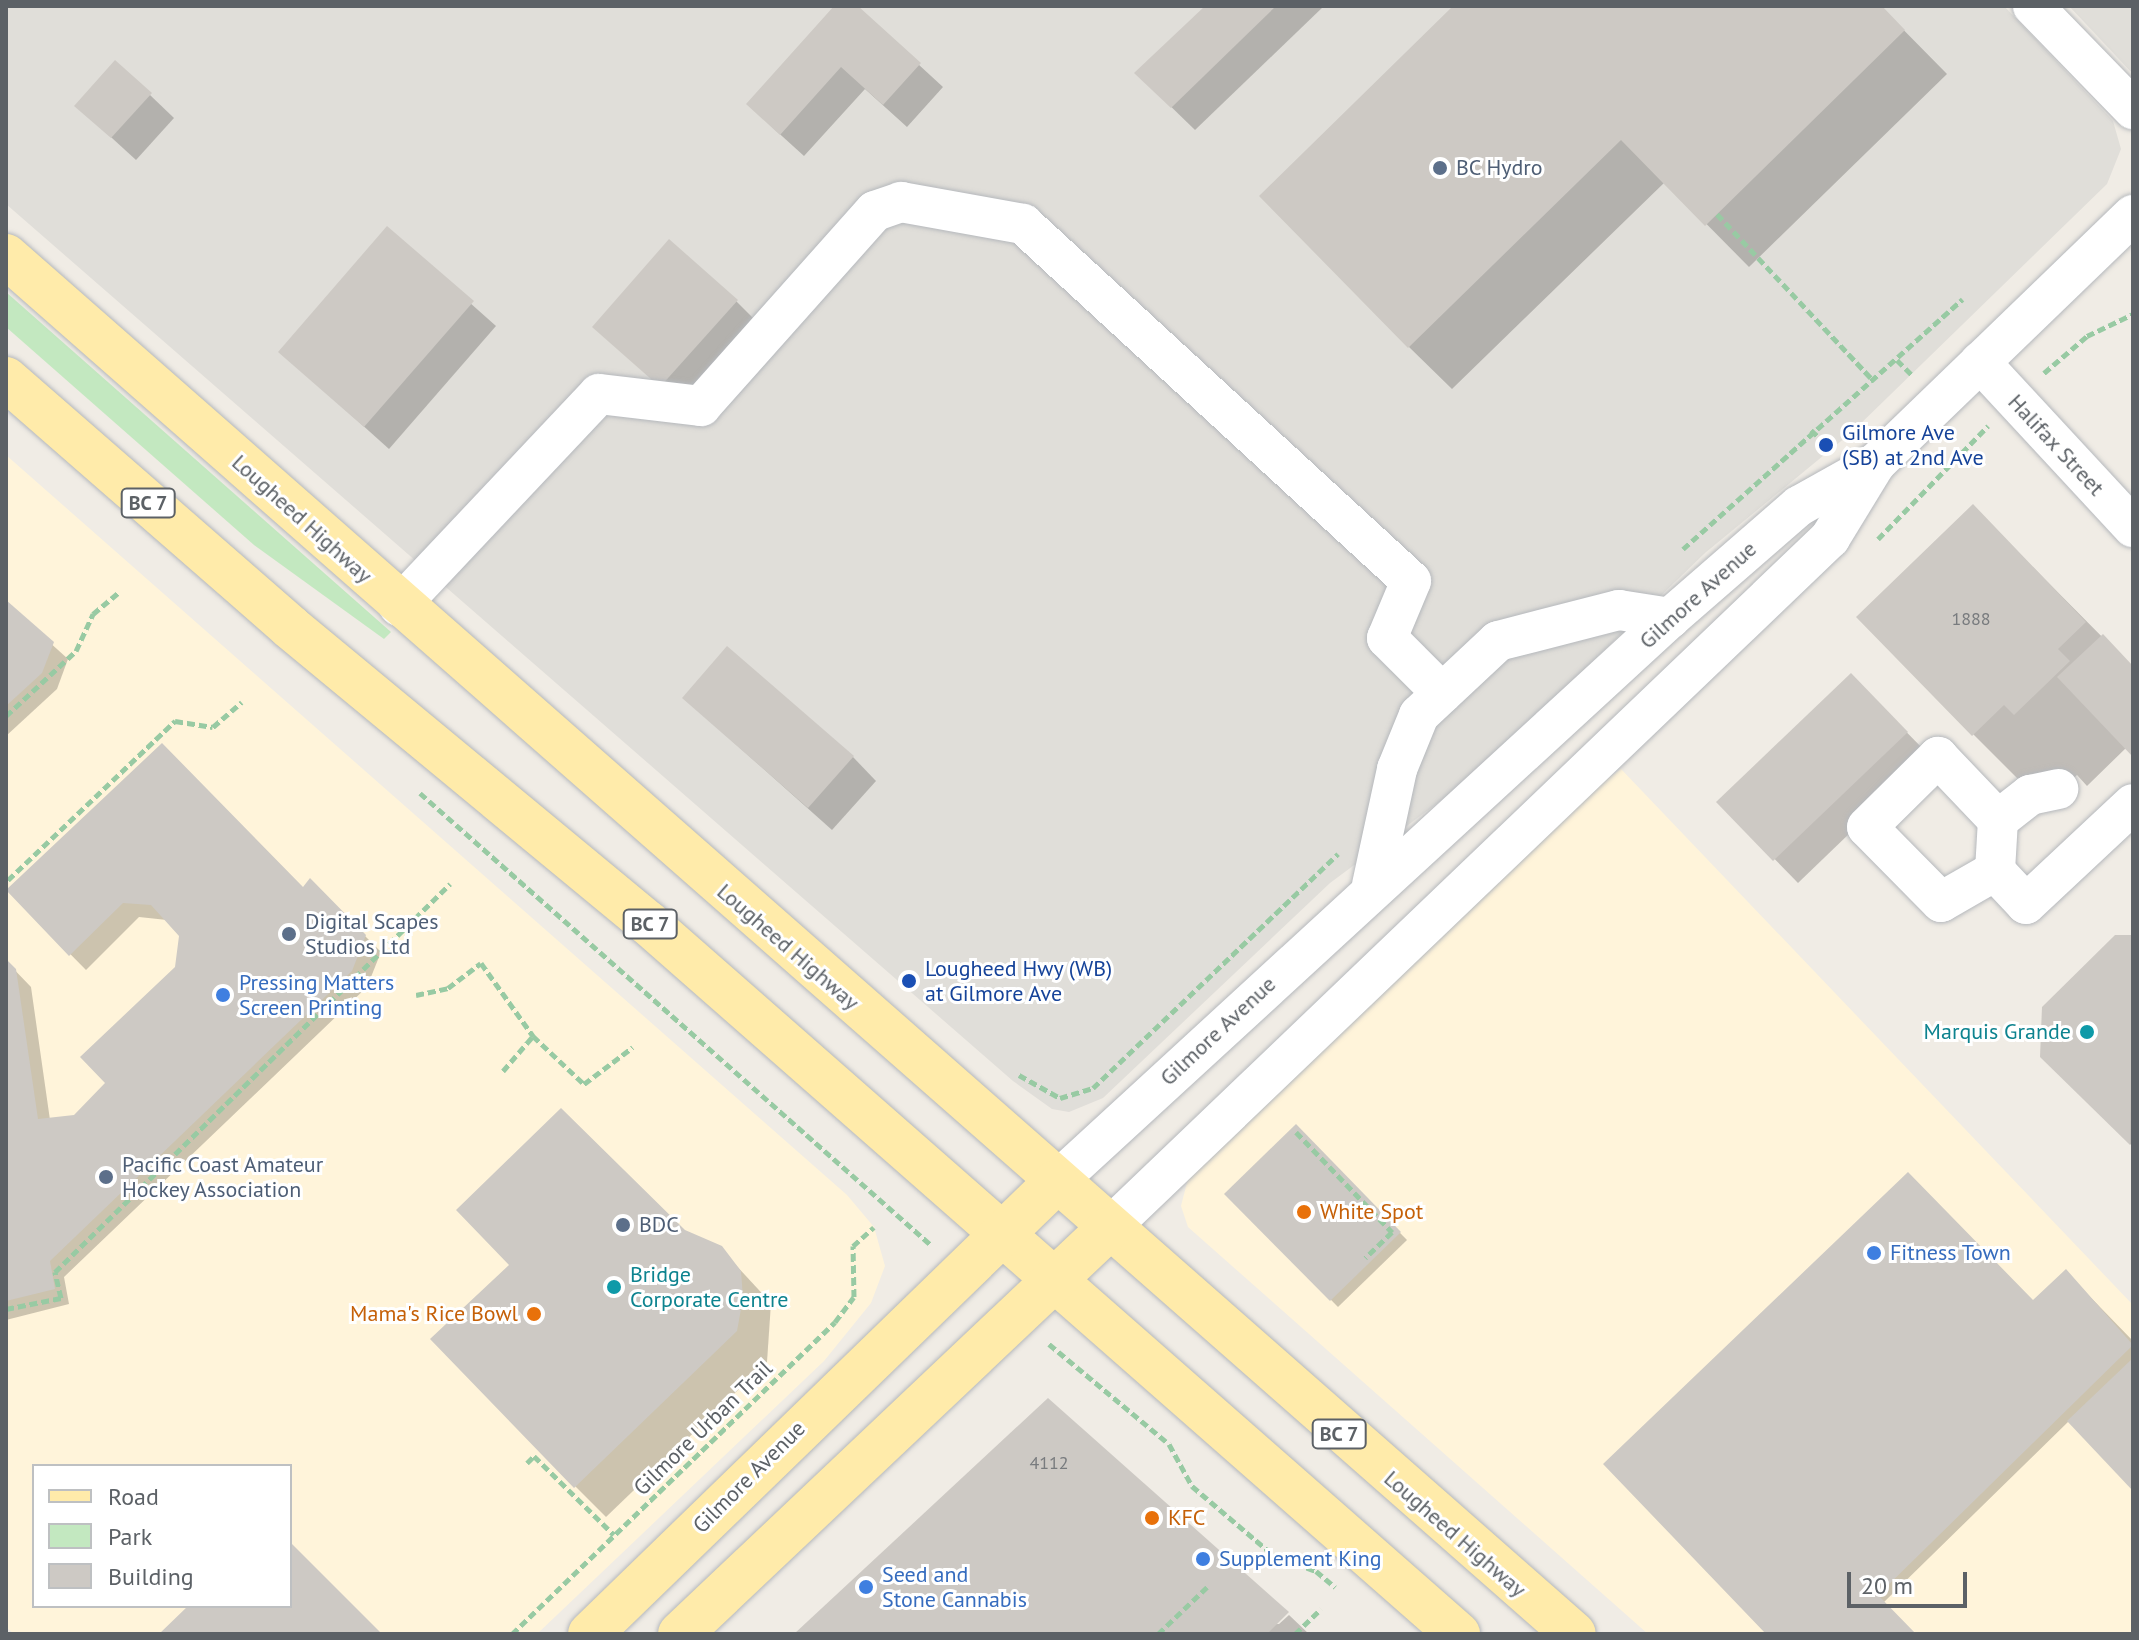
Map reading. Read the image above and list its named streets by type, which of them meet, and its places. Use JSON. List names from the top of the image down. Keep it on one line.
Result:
{"streets":{"main road":["BC 7","Lougheed Highway","Gilmore Avenue"],"street":["Halifax Street"],"path":["Gilmore Urban Trail"]},"crossings":[["Halifax Street","Gilmore Avenue"],["BC 7","Gilmore Avenue"],["Lougheed Highway","Gilmore Avenue"]],"places":["BC Hydro","Gilmore Ave (SB) at 2nd Ave","Digital Scapes Studios Ltd","Lougheed Hwy (WB) at Gilmore Ave","Pressing Matters Screen Printing","Marquis Grande","Pacific Coast Amateur Hockey Association","White Spot","BDC","Fitness Town","Bridge Corporate Centre","Mama's Rice Bowl","KFC","Supplement King","Seed and Stone Cannabis"],"house_numbers":["1888","4112"],"legend":["Road","Park","Building"],"scale_bar":"20 m"}
